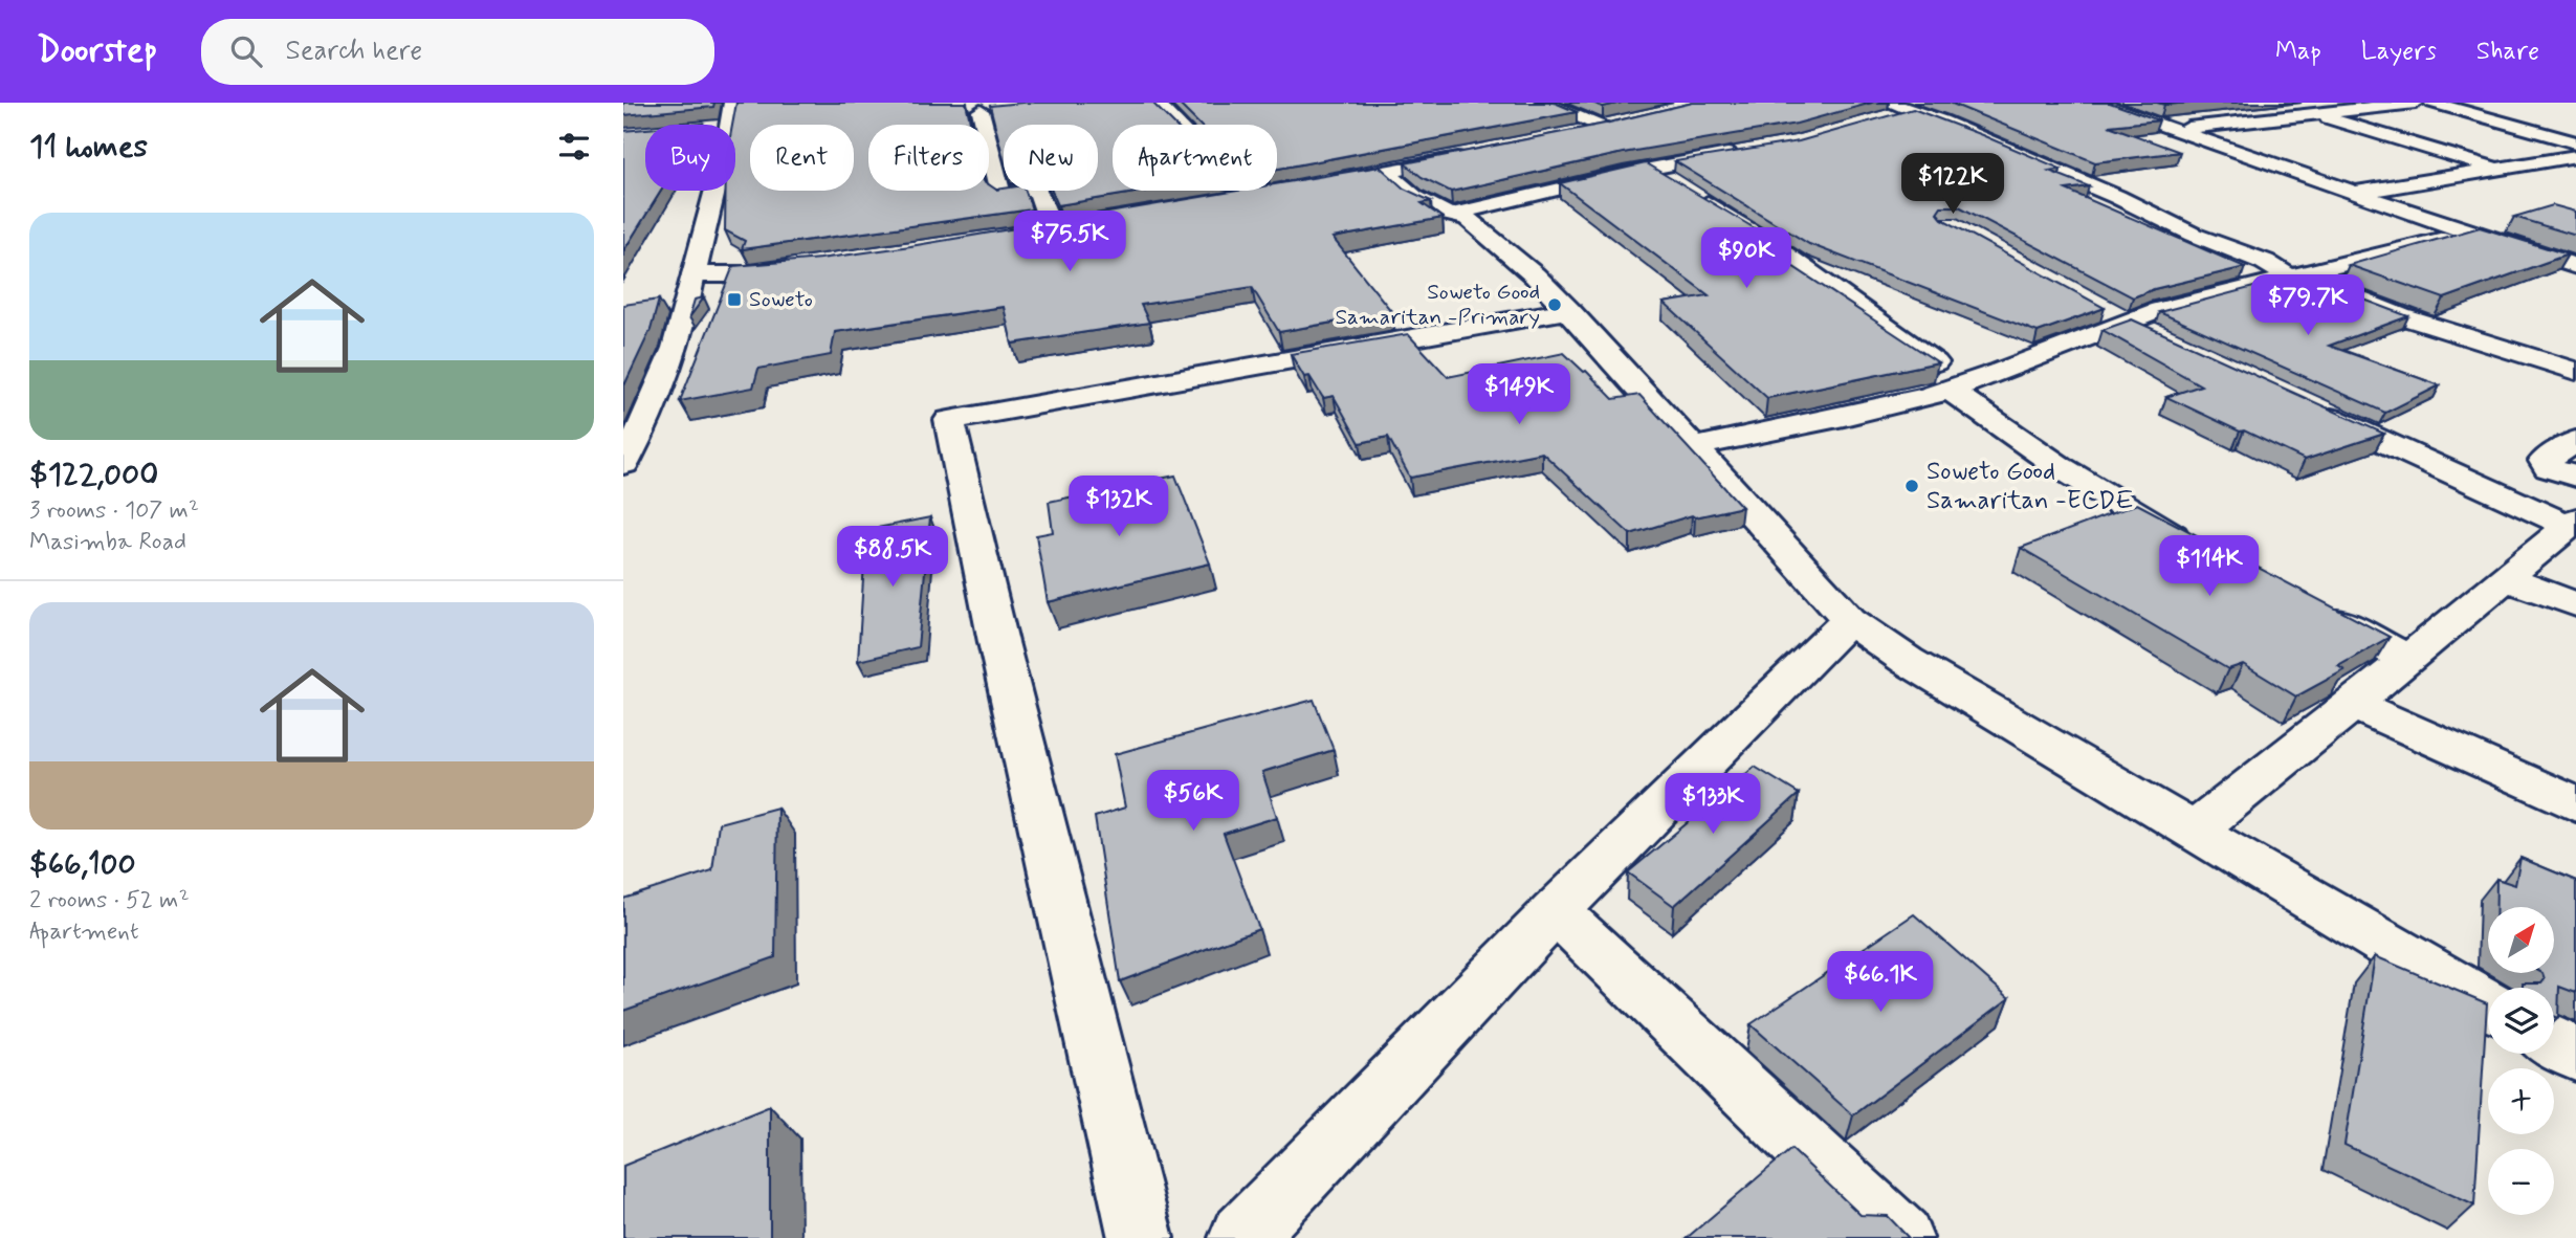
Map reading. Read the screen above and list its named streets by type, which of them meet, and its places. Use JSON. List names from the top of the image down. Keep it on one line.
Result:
{"places":{"transit":["Soweto"],"other":["Soweto Good Samaritan -Primary","Soweto Good Samaritan -ECDE"]},"north":"top right","page":{"header":"Doorstep","search":"Search here","nav":["Map","Layers","Share"],"heading":"11 homes","chip":["Buy","Rent","Filters","New","Apartment"],"price":["$122K","$75.5K","$90K","$79.7K","$149K","$132K","$88.5K","$114K","$56K","$133K","$66.1K"],"list":[{"name":"$122,000","note":"3 rooms · 107 m² · Masimba Road"},{"name":"$66,100","note":"2 rooms · 52 m² · Apartment"}],"map_buttons":["+","−"]}}
